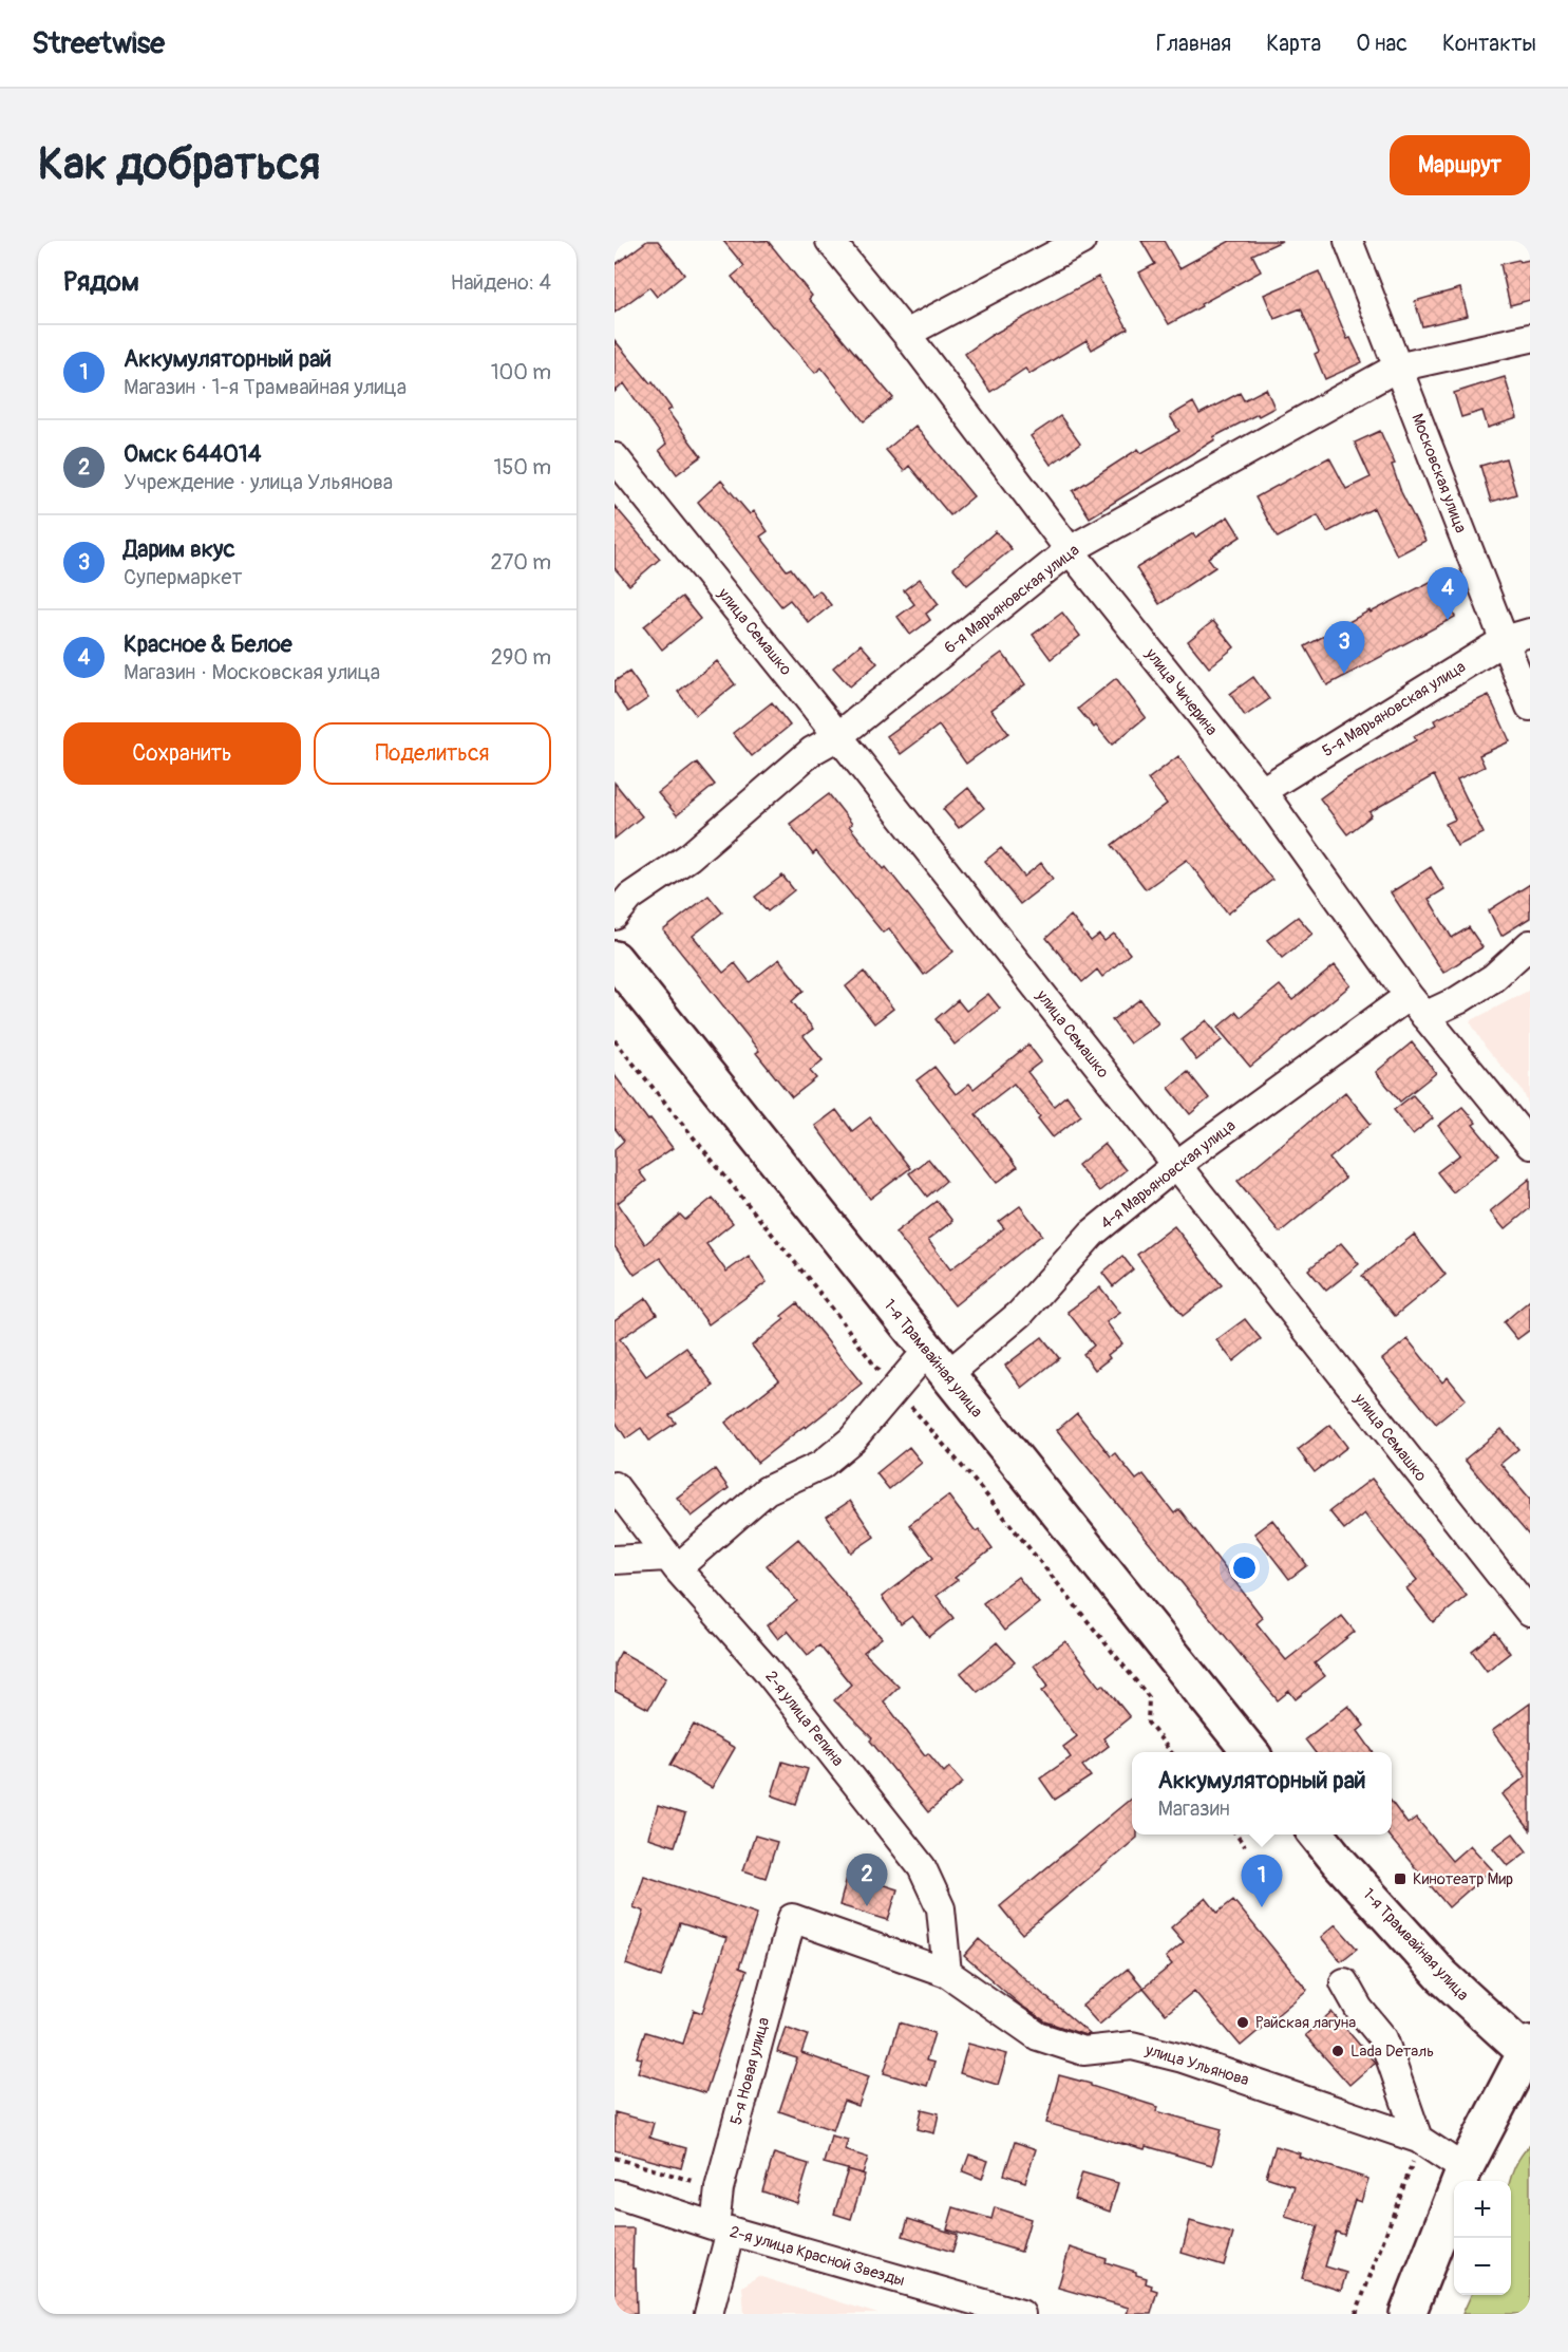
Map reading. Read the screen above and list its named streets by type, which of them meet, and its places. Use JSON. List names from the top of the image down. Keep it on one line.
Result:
{"streets":{"main road":["1-я Трамвайная улица"],"street":["Московская улица","6-я Марьяновская улица","улица Семашко","улица Чичерина","5-я Марьяновская улица","4-я Марьяновская улица","2-я улица Репина","улица Ульянова","5-я Новая улица","2-я улица Красной Звезды"]},"crossings":[["Московская улица","6-я Марьяновская улица"],["Московская улица","5-я Марьяновская улица"],["6-я Марьяновская улица","улица Семашко"],["6-я Марьяновская улица","улица Чичерина"],["улица Семашко","4-я Марьяновская улица"],["улица Чичерина","5-я Марьяновская улица"],["улица Чичерина","4-я Марьяновская улица"],["4-я Марьяновская улица","1-я Трамвайная улица"],["4-я Марьяновская улица","2-я улица Репина"],["2-я улица Репина","улица Ульянова"],["улица Ульянова","5-я Новая улица"],["5-я Новая улица","2-я улица Красной Звезды"]],"places":{"transit":["Кинотеатр Мир"],"other":["Райская лагуна","Lada Dеталь"]},"page":{"header":"Streetwise","nav":["Главная","Карта","О нас","Контакты"],"buttons":["Маршрут",["Сохранить","Поделиться"]],"title":"Как добраться","heading":["Рядом","Найдено: 4"],"list":[{"mark":"1","name":"Аккумуляторный рай","note":"Магазин · 1-я Трамвайная улица","value":"100 m"},{"mark":"2","name":"Омск 644014","note":"Учреждение · улица Ульянова","value":"150 m"},{"mark":"3","name":"Дарим вкус","note":"Супермаркет","value":"270 m"},{"mark":"4","name":"Красное & Белое","note":"Магазин · Московская улица","value":"290 m"}],"pins":["4","3","2","1"],"popup":["Аккумуляторный рай","Магазин"],"map_buttons":["+","−"]}}
